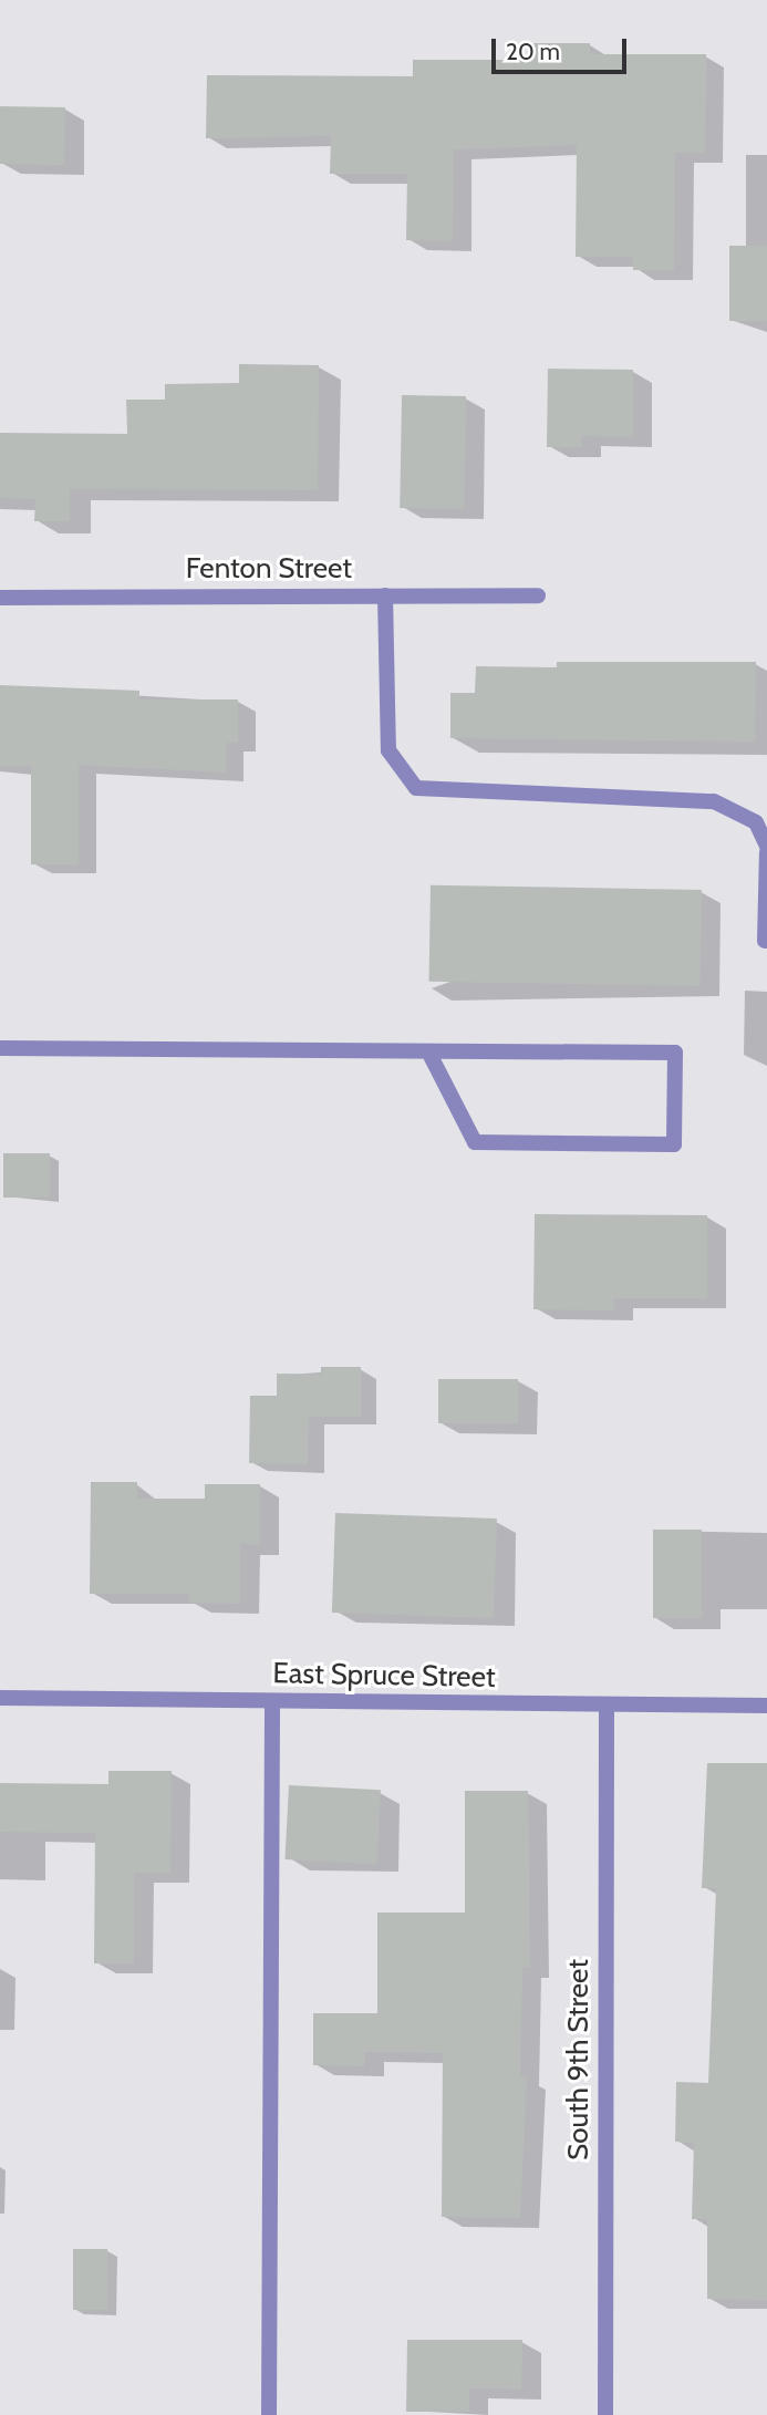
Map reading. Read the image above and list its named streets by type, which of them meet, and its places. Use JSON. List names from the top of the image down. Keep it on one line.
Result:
{"streets":{"street":["Fenton Street","East Spruce Street","South 9th Street"]},"crossings":[["East Spruce Street","South 9th Street"]],"scale_bar":"20 m"}
